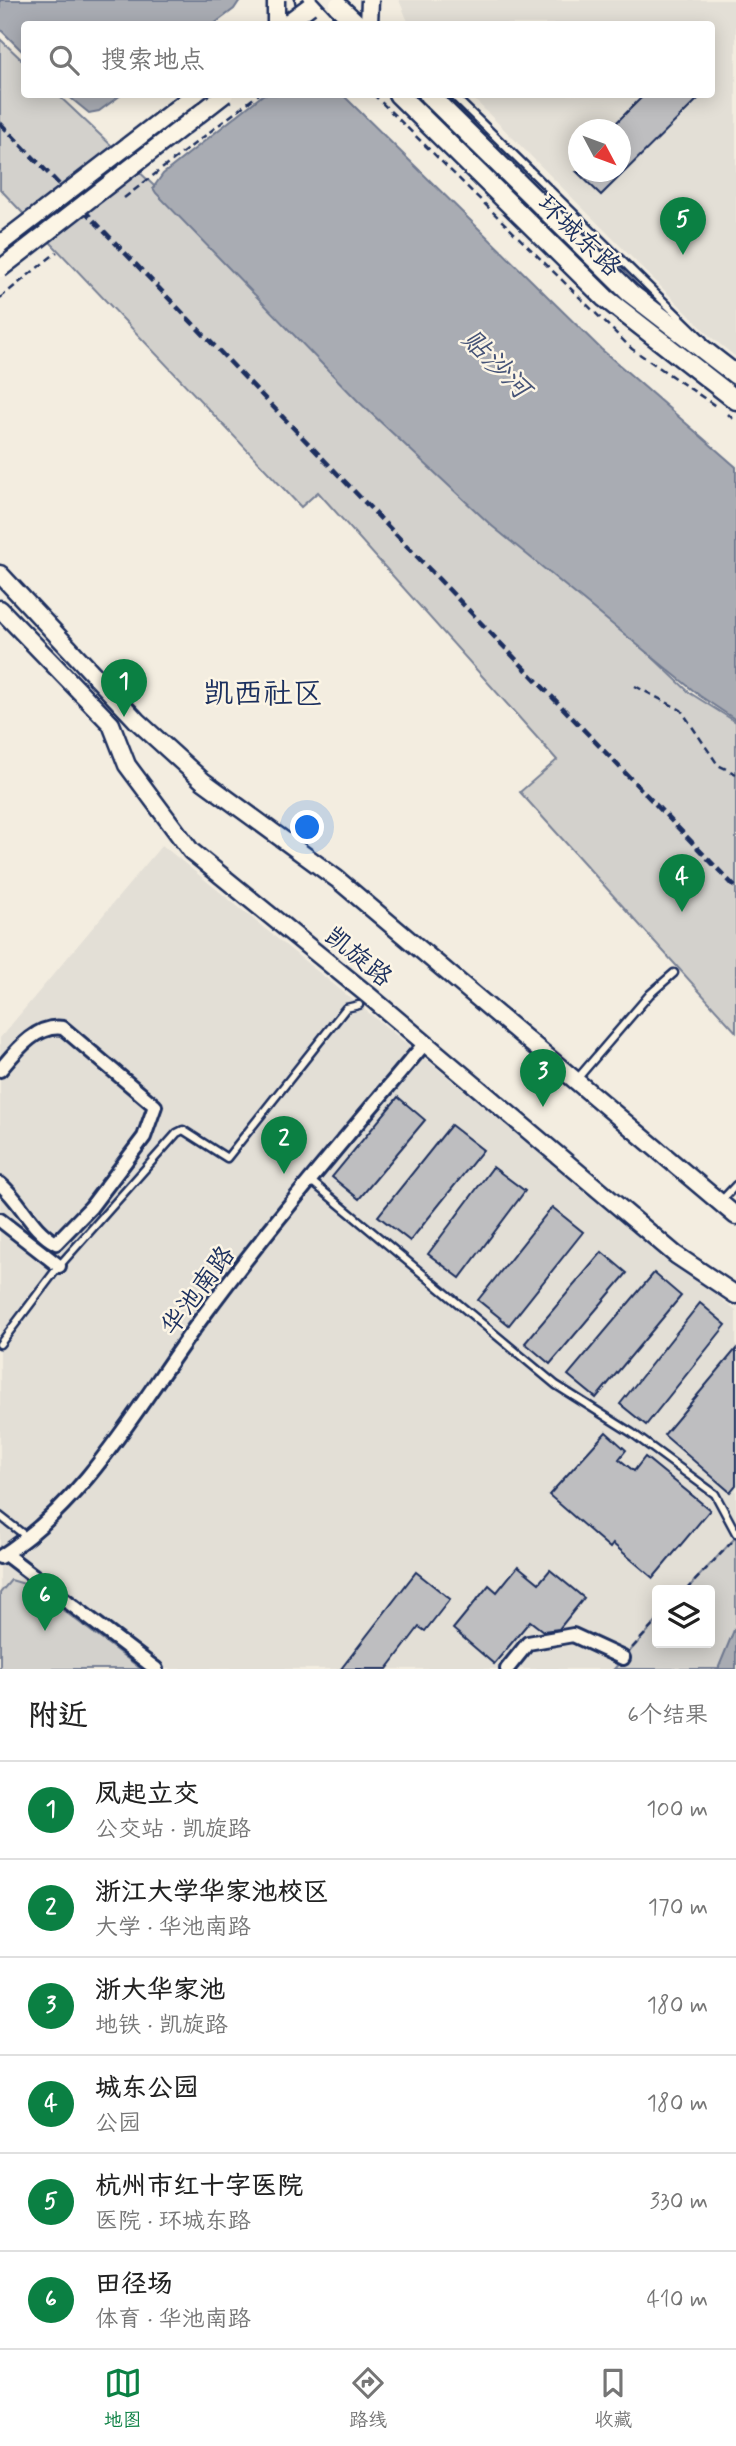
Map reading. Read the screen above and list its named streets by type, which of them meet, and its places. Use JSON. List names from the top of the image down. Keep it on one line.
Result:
{"streets":{"main road":["环城东路","凯旋路"],"street":["华池南路"]},"crossings":[["凯旋路","华池南路"]],"districts":["凯西社区"],"water":["贴沙河"],"north":"bottom right","page":{"search":"搜索地点","pins":["5","1","4","3","2","6"],"heading":["附近","6个结果"],"list":[{"mark":"1","name":"凤起立交","note":"公交站 · 凯旋路","value":"100 m"},{"mark":"2","name":"浙江大学华家池校区","note":"大学 · 华池南路","value":"170 m"},{"mark":"3","name":"浙大华家池","note":"地铁 · 凯旋路","value":"180 m"},{"mark":"4","name":"城东公园","note":"公园","value":"180 m"},{"mark":"5","name":"杭州市红十字医院","note":"医院 · 环城东路","value":"330 m"},{"mark":"6","name":"田径场","note":"体育 · 华池南路","value":"410 m"}],"nav":["地图","路线","收藏"]}}
